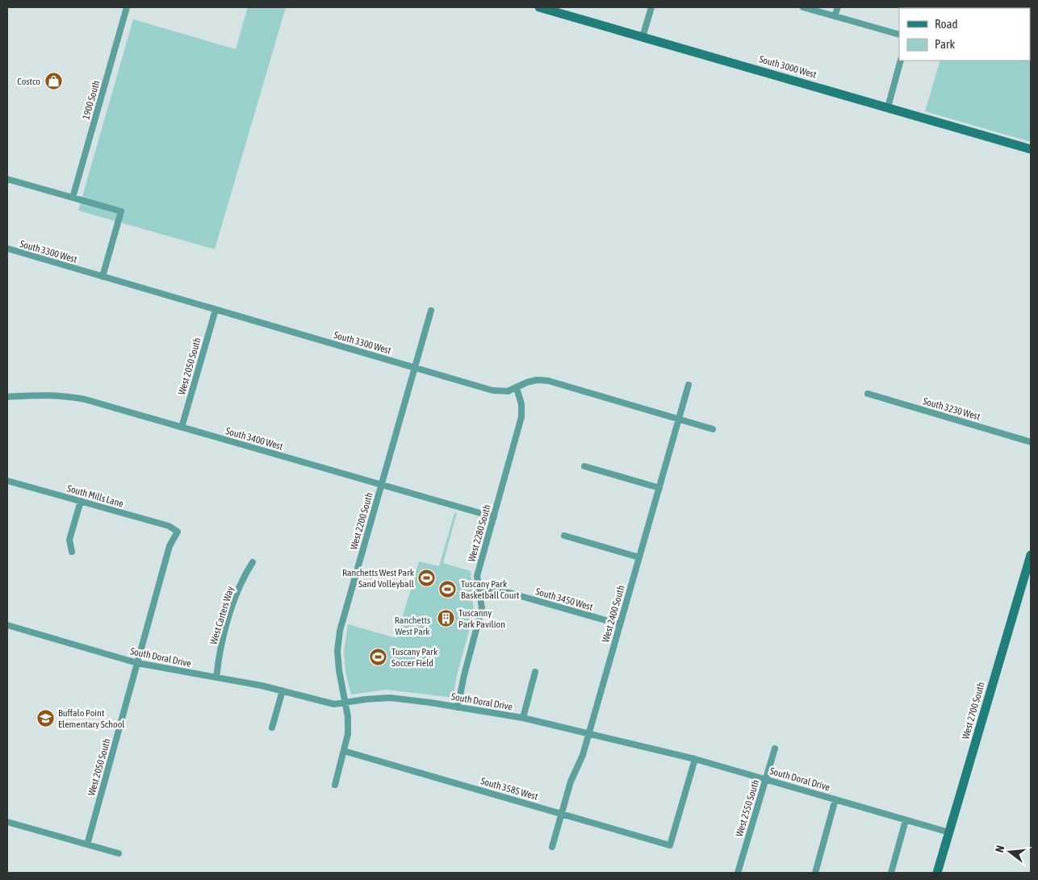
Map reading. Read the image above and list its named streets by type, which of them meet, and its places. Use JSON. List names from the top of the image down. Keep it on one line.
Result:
{"streets":{"street":["South 3000 West","1900 South","South 3300 West","West 2050 South","South 3230 West","South 3400 West","South Mills Lane","West 2200 South","West 2280 South","South 3450 West","West 2400 South","West Carters Way","South Doral Drive","West 2700 South","South 3585 West","West 2550 South"]},"crossings":[["South 3300 West","West 2050 South"],["South 3300 West","West 2200 South"],["South 3300 West","West 2280 South"],["South 3300 West","West 2400 South"],["West 2050 South","South 3400 West"],["West 2050 South","South Mills Lane"],["West 2050 South","South Doral Drive"],["South 3400 West","West 2200 South"],["South 3400 West","West 2280 South"],["West 2200 South","South Doral Drive"],["West 2200 South","South 3585 West"],["West 2280 South","South 3450 West"],["West 2280 South","South Doral Drive"],["South 3450 West","West 2400 South"],["West 2400 South","South Doral Drive"],["West 2400 South","South 3585 West"],["West Carters Way","South Doral Drive"],["South Doral Drive","West 2700 South"],["South Doral Drive","South 3585 West"],["South Doral Drive","West 2550 South"]],"parks":["Ranchetts West Park"],"places":{"shop":["Costco"],"sports":["Ranchetts West Park Sand Volleyball","Tuscany Park Basketball Court","Tuscany Park Soccer Field"],"building":["Tuscanny Park Pavilion"],"school or university":["Buffalo Point Elementary School"]},"legend":["Road","Park"],"north":"left"}
